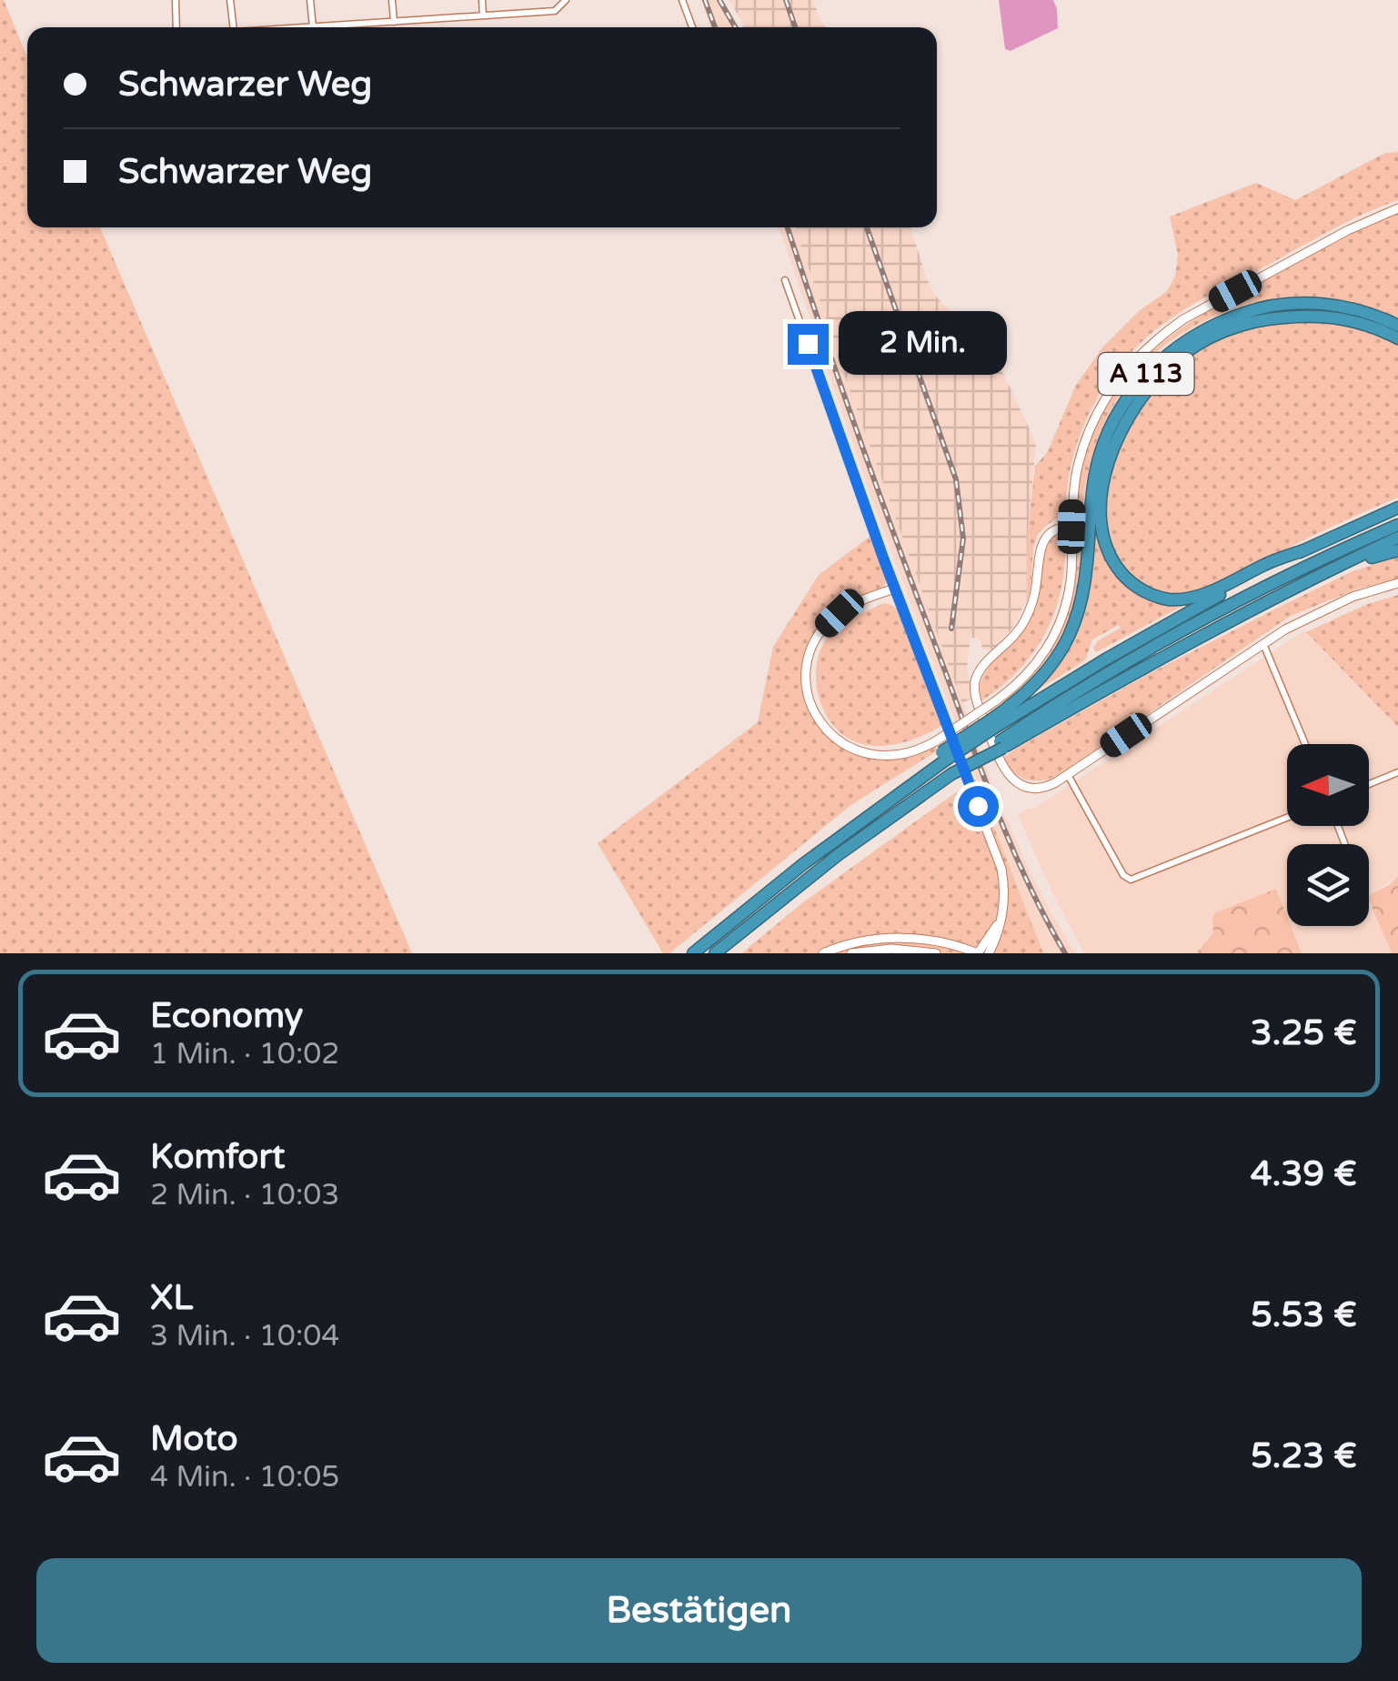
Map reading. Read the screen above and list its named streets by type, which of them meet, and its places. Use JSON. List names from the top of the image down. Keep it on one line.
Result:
{"streets":{"highway":["A 113"]},"north":"left","page":{"banner":["Schwarzer Weg","Schwarzer Weg"],"bubble":"2 Min.","list":[{"name":"Economy","note":"1 Min. · 10:02","value":"3.25 €"},{"name":"Komfort","note":"2 Min. · 10:03","value":"4.39 €"},{"name":"XL","note":"3 Min. · 10:04","value":"5.53 €"},{"name":"Moto","note":"4 Min. · 10:05","value":"5.23 €"}],"buttons":"Bestätigen"}}
